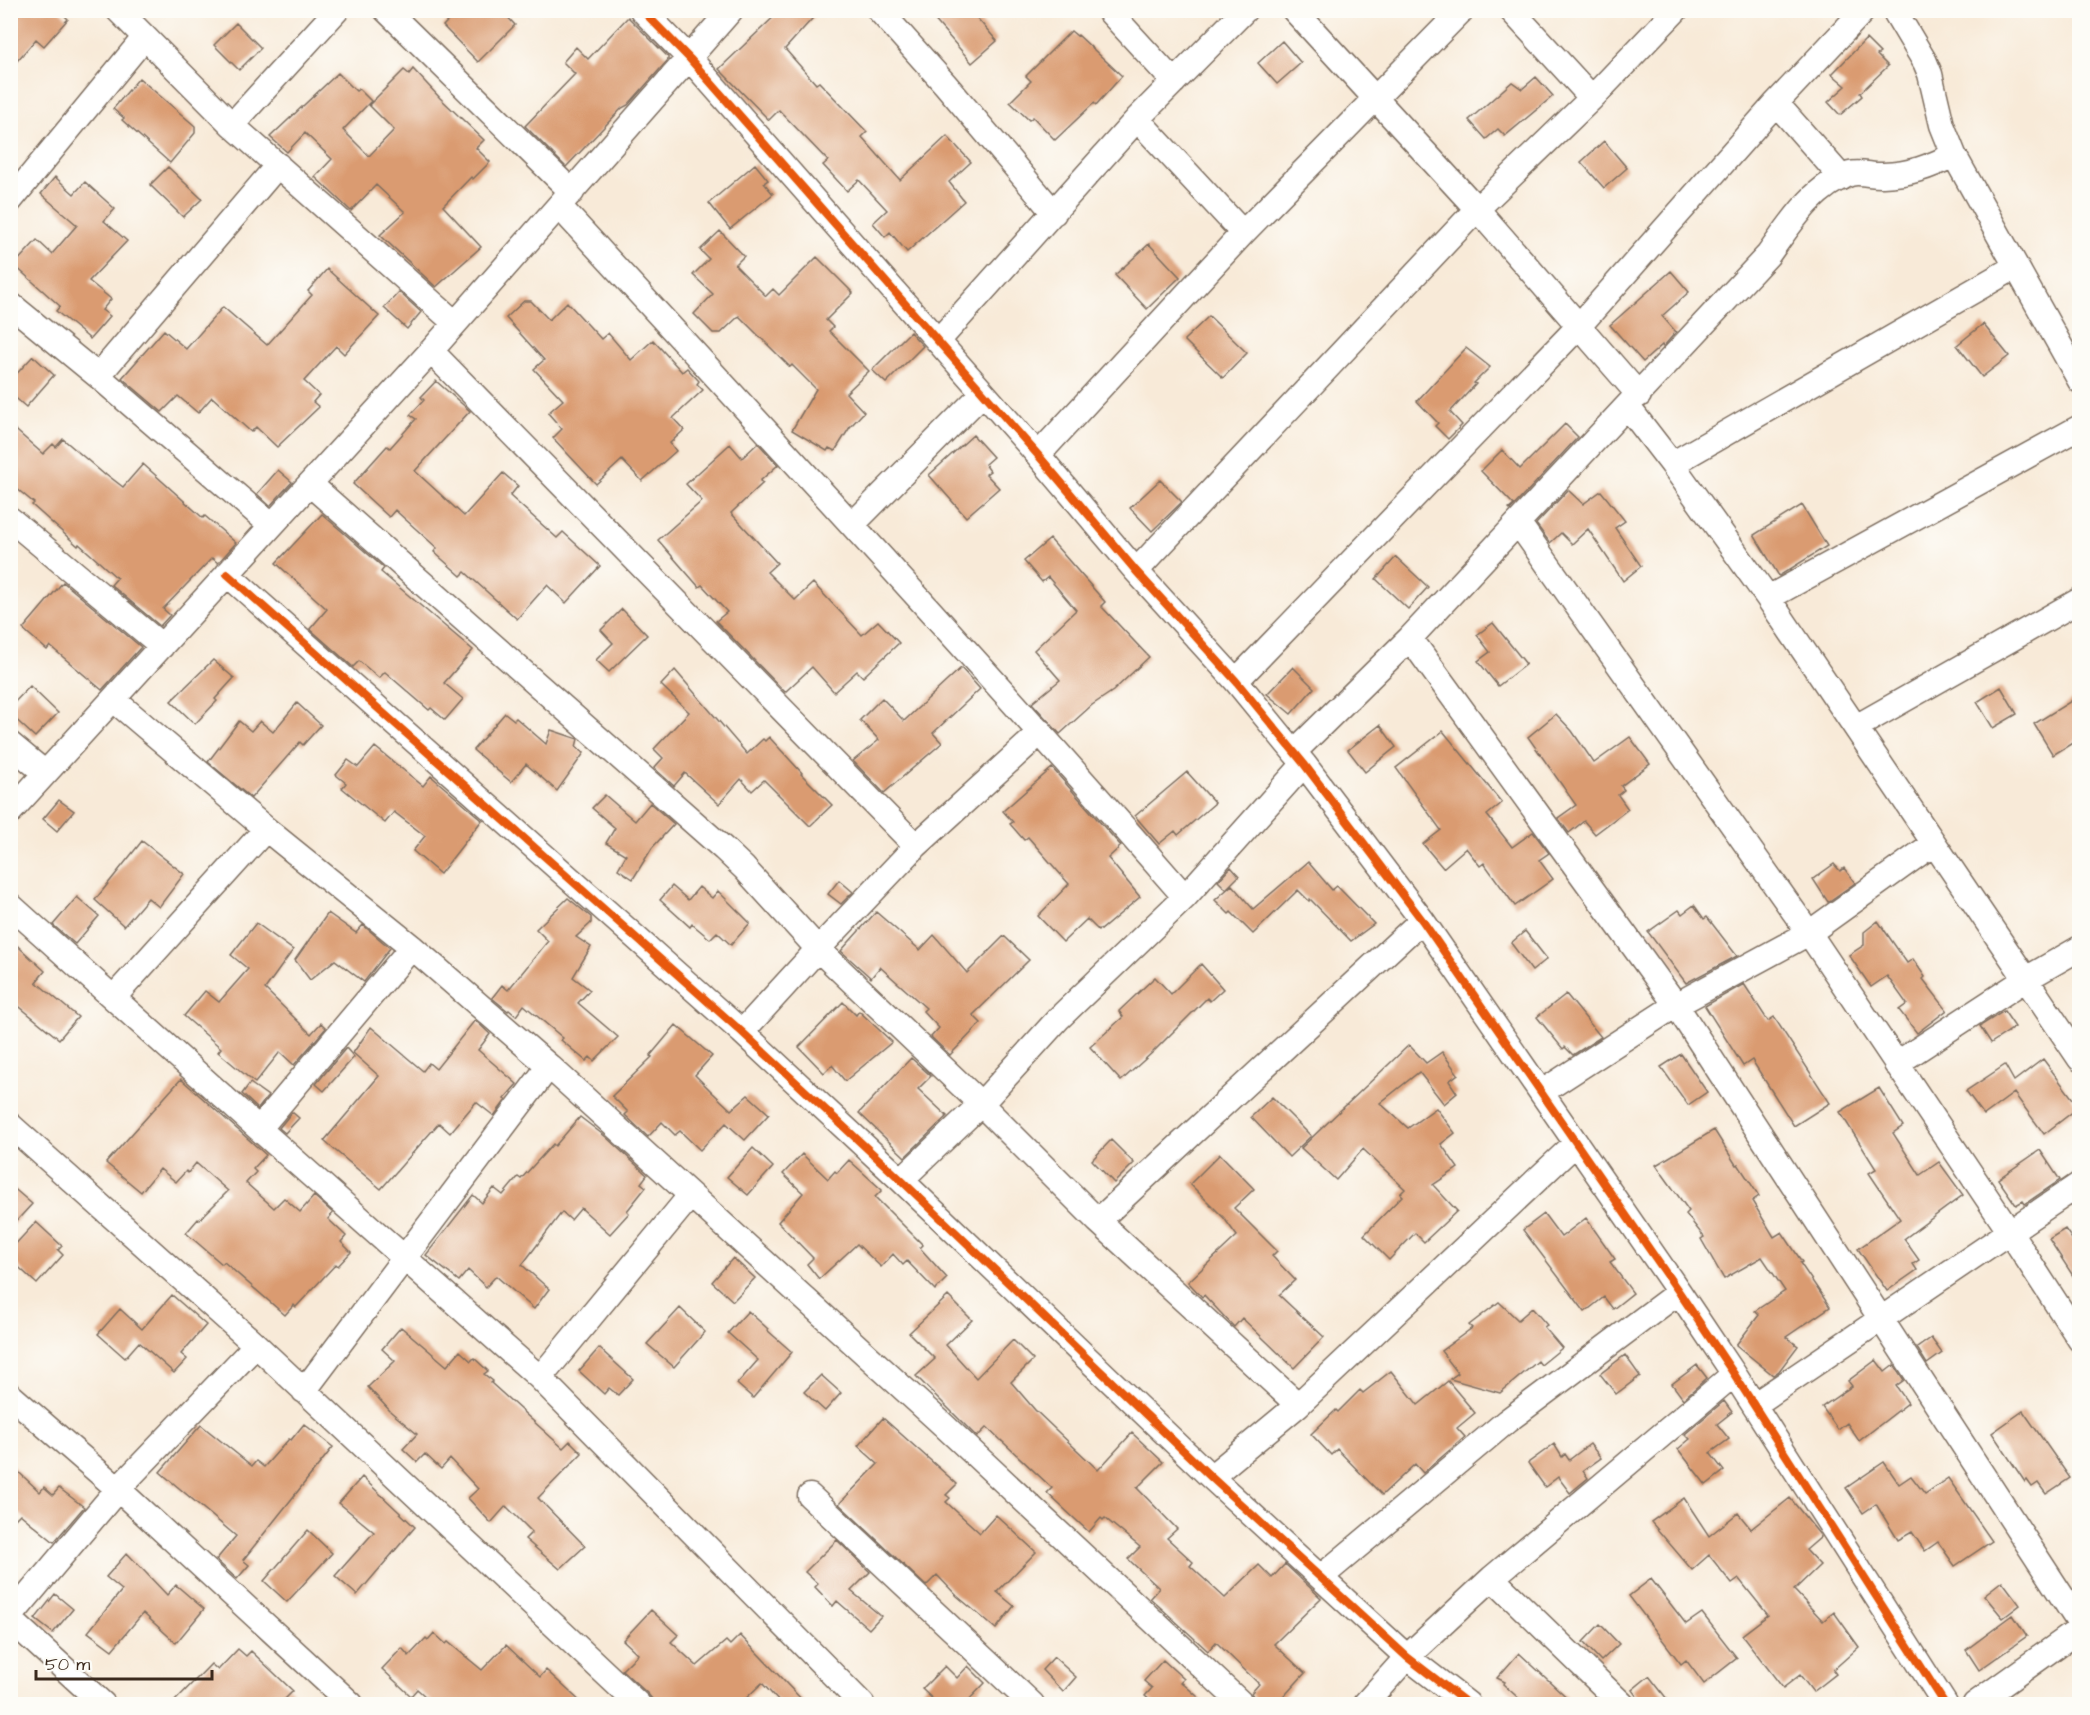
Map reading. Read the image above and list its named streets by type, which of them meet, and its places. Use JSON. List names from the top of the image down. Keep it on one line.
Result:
{"scale_bar":"50 m"}
